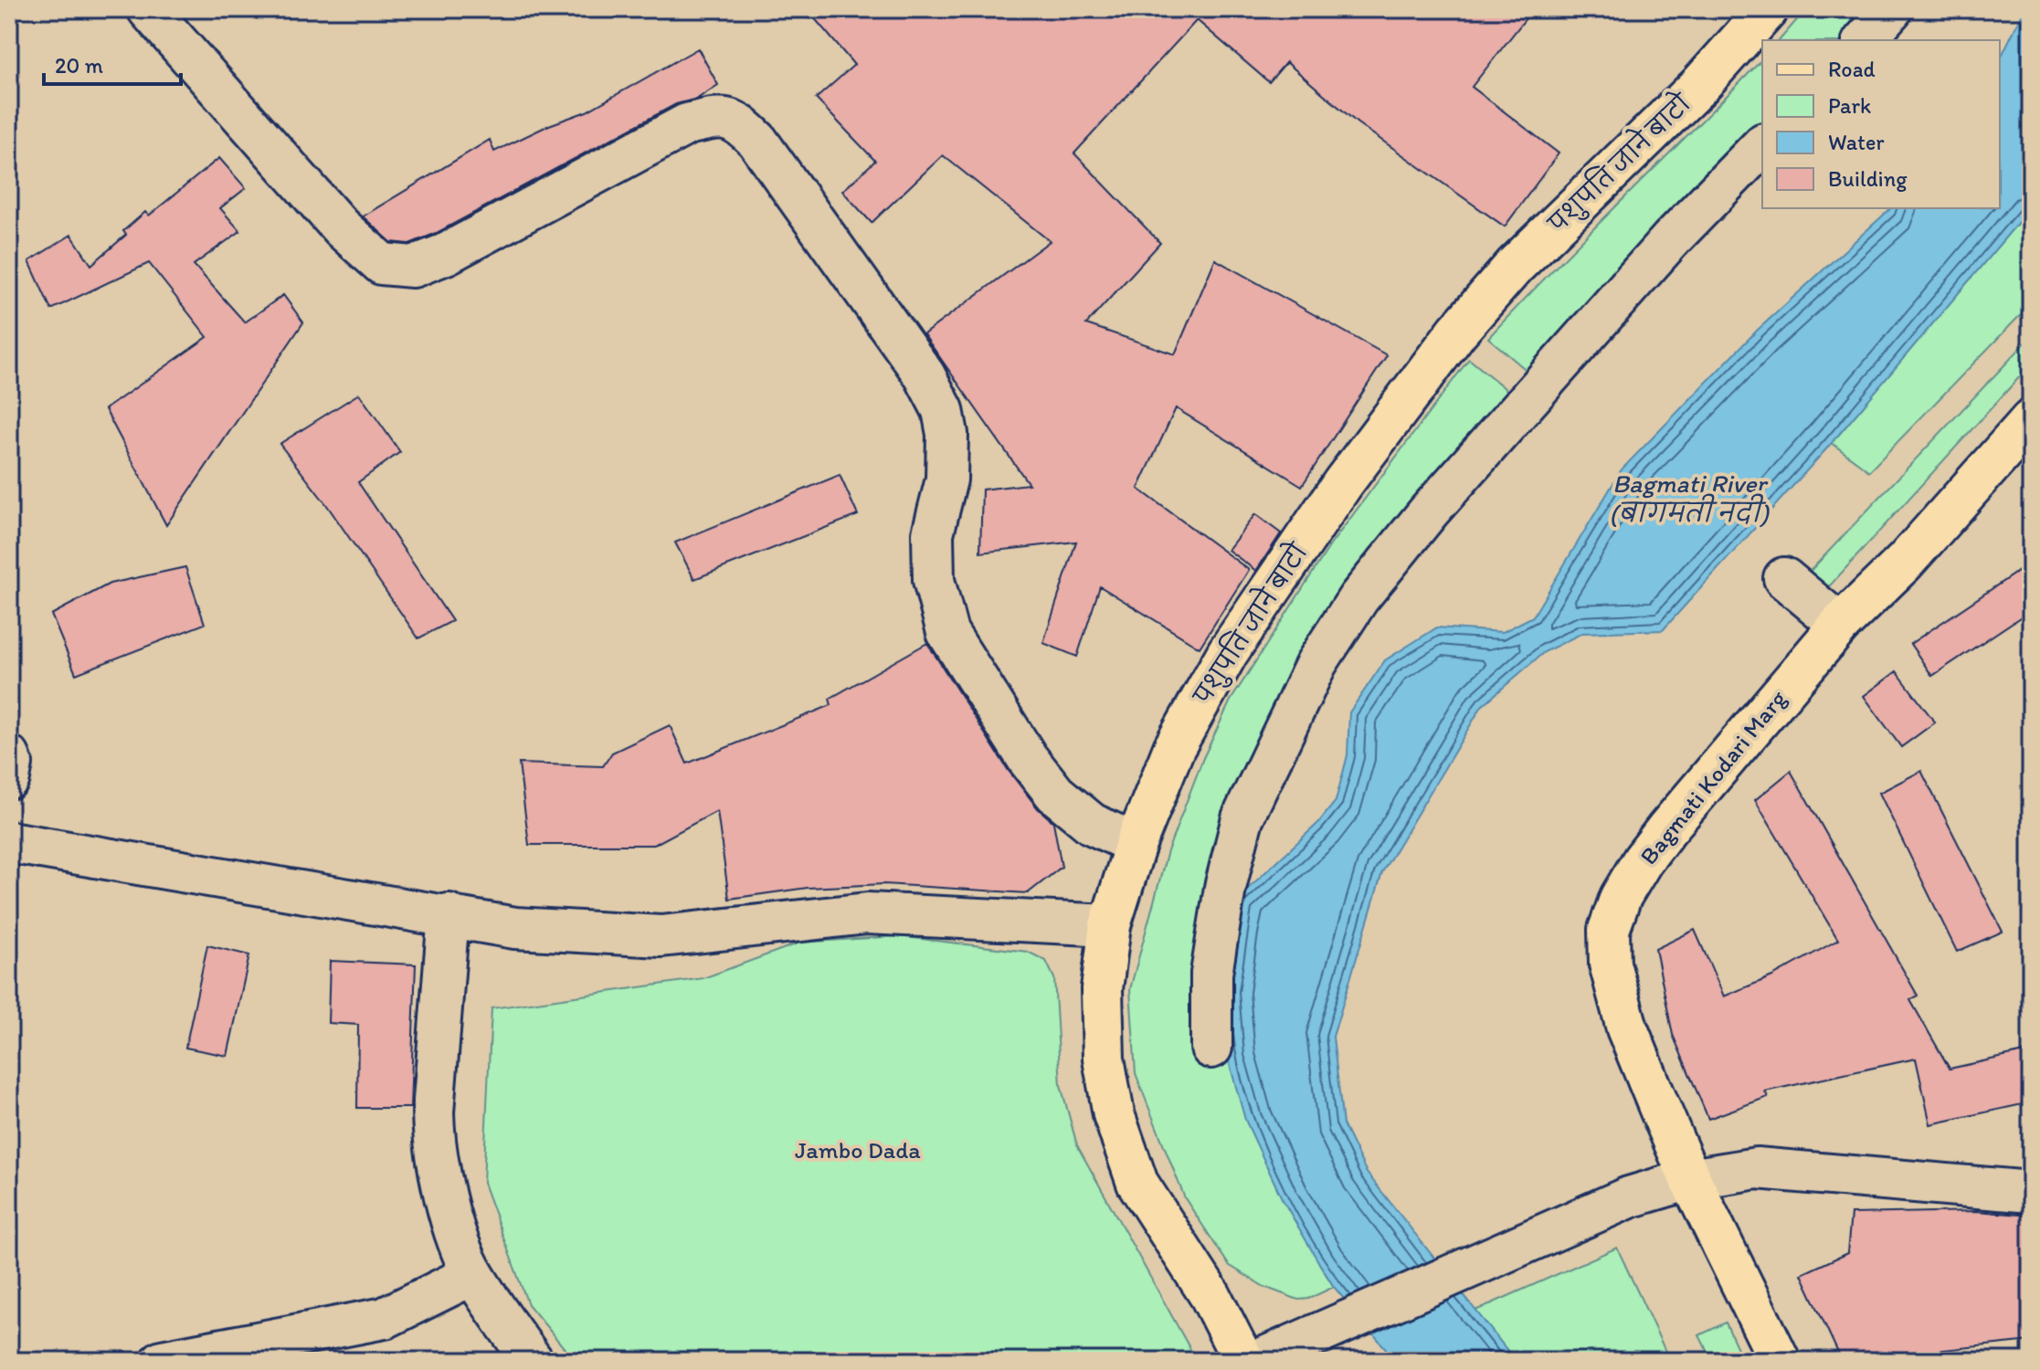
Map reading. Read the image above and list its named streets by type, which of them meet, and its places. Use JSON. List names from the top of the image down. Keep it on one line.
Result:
{"streets":{"main road":["पशुपति जाने बाटो","Bagmati Kodari Marg"]},"water":["Bagmati River (बागमती नदी)"],"parks":["Jambo Dada"],"legend":["Road","Park","Water","Building"],"scale_bar":"20 m"}
